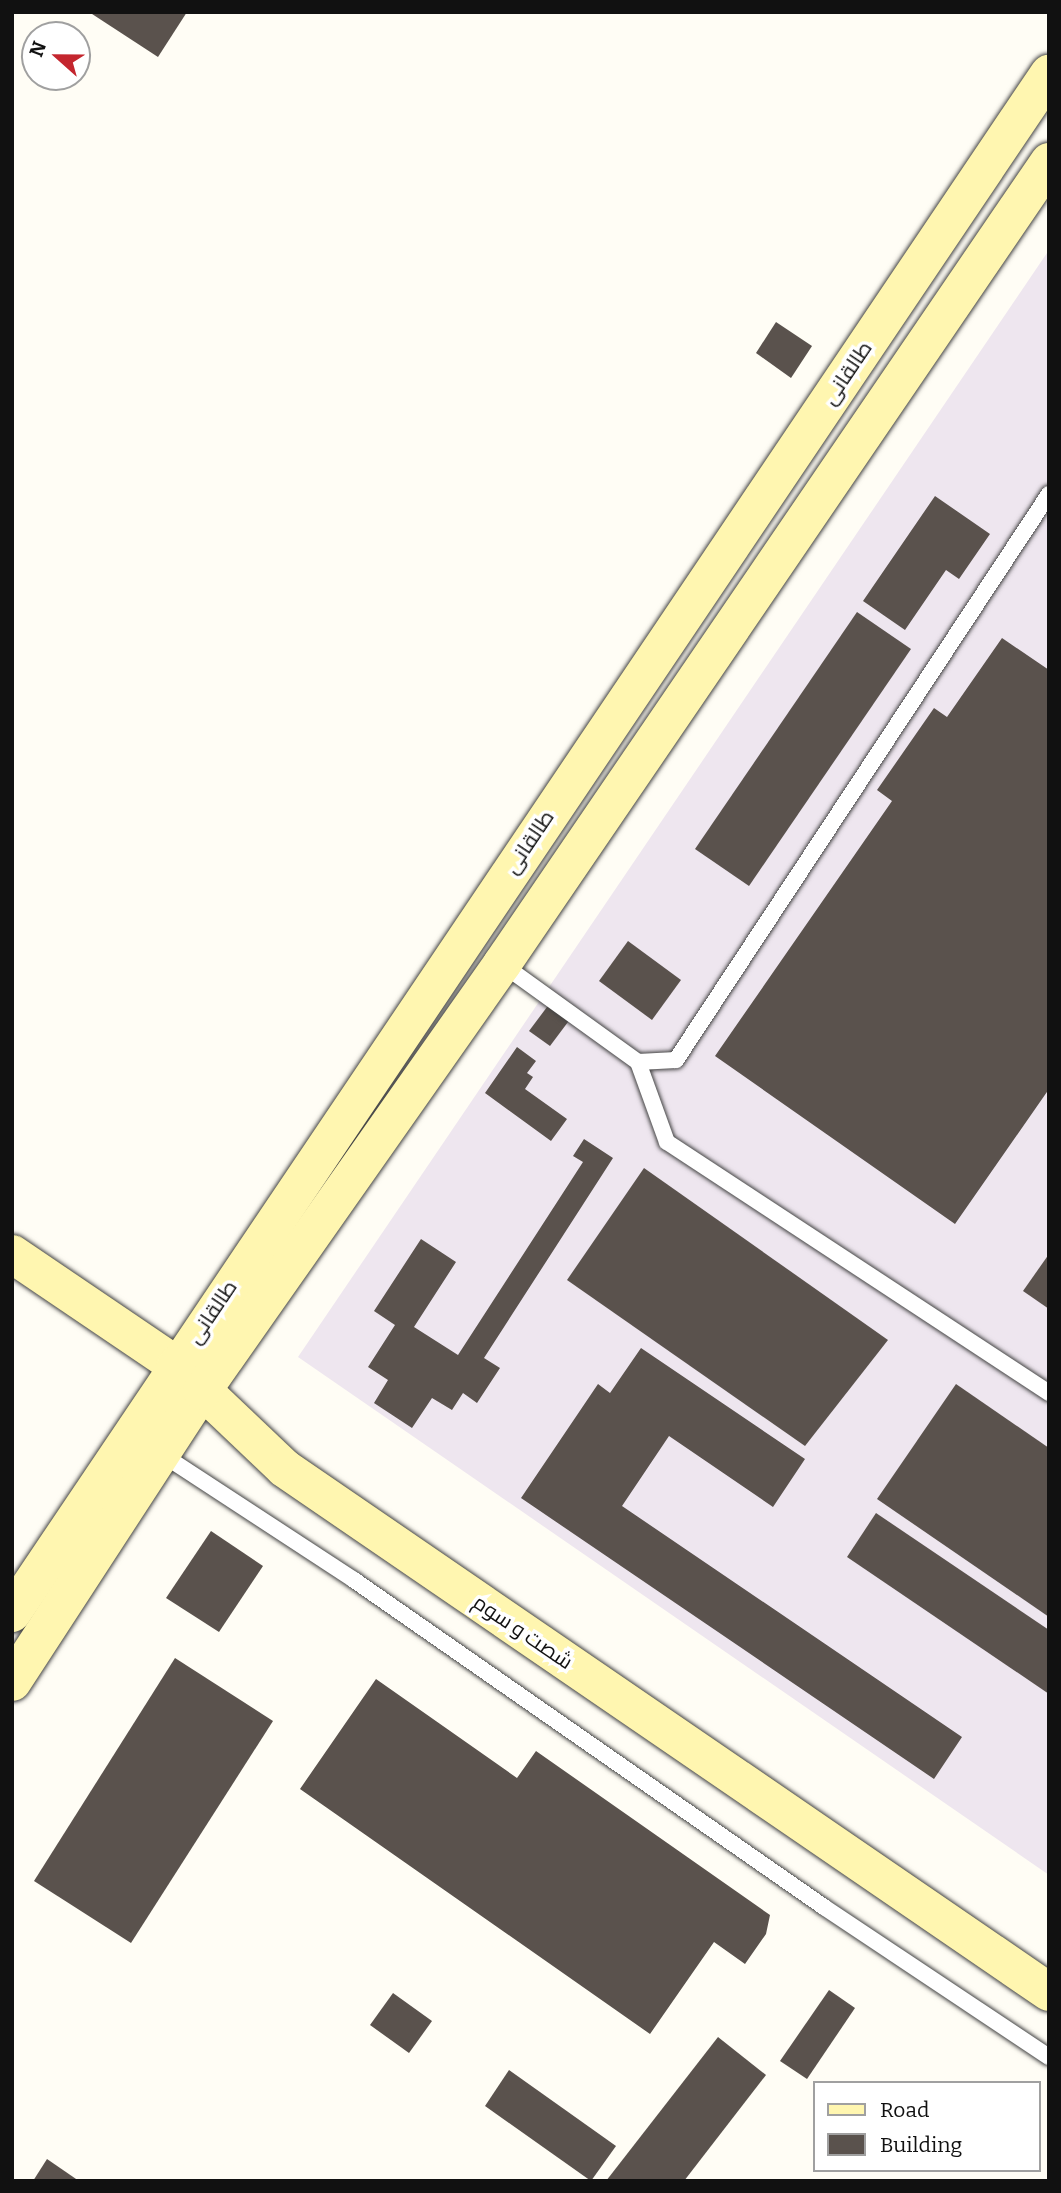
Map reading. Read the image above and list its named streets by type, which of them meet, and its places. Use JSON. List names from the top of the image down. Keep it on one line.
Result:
{"streets":{"street":["طالقانی","شصت و سوم"]},"crossings":[["طالقانی","شصت و سوم"]],"legend":["Road","Building"],"north":"left"}
